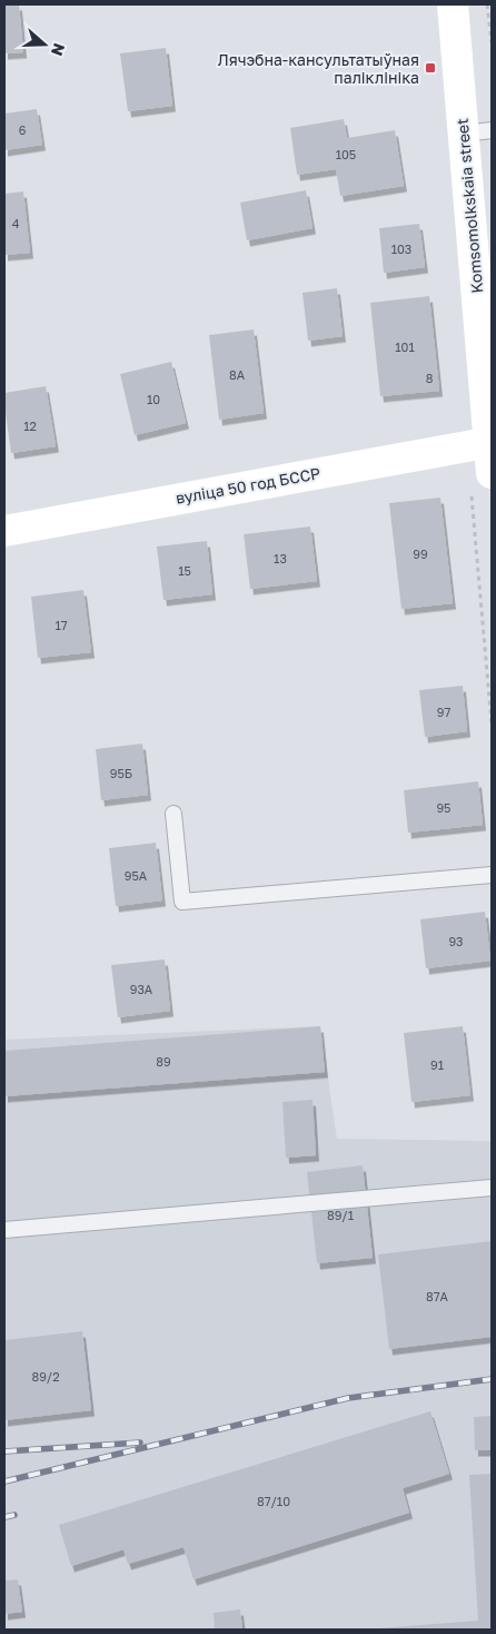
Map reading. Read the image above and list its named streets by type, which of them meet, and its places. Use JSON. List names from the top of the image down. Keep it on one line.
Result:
{"streets":{"main road":["Komsomolkskaia street","вуліца 50 год БССР"]},"crossings":[["Komsomolkskaia street","вуліца 50 год БССР"]],"places":{"transit":["Лячэбна-кансультатыўная паліклініка"]},"house_numbers":["6","105","4","103","101","8А","8","10","12","99","13","15","17","97","95Б","95","95А","93","93А","89","91","89/1","87А","89/2","87/10"],"north":"right"}
